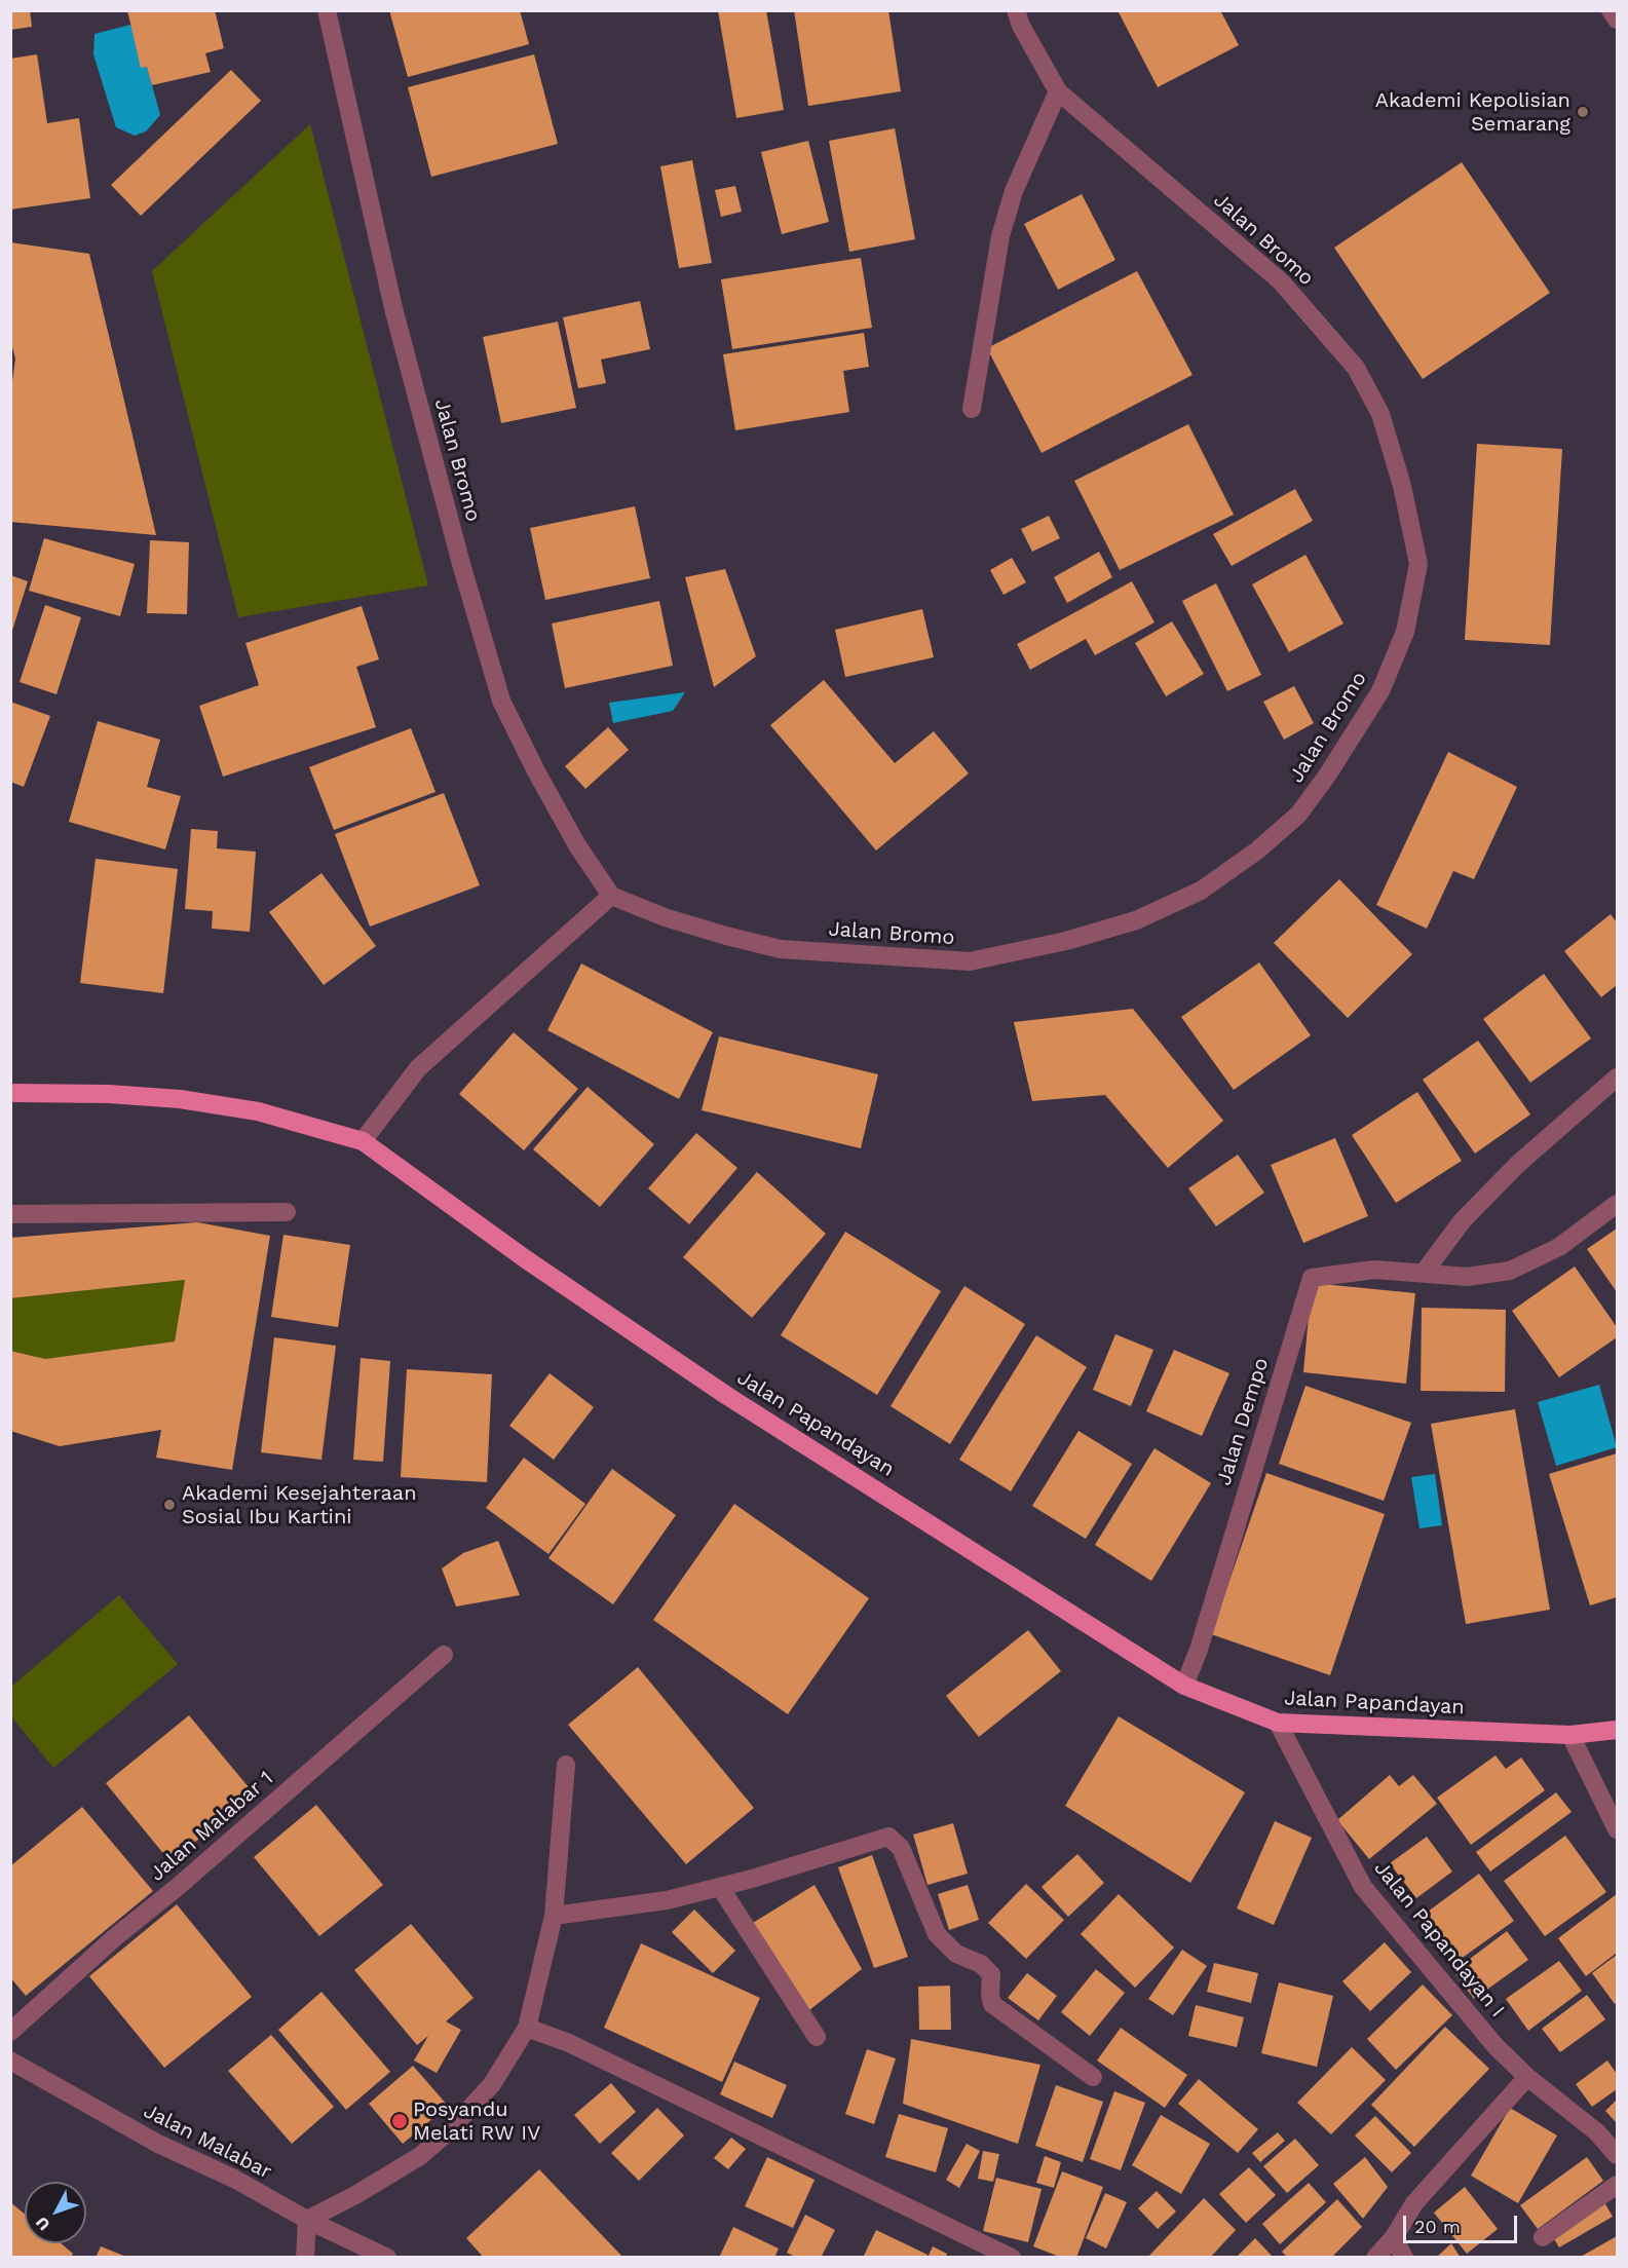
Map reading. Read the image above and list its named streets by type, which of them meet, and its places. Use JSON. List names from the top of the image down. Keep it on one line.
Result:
{"streets":{"main road":["Jalan Papandayan"],"street":["Jalan Bromo","Jalan Dempo","Jalan Malabar 1","Jalan Papandayan I","Jalan Malabar"]},"crossings":[["Jalan Dempo","Jalan Papandayan"],["Jalan Papandayan","Jalan Papandayan I"]],"places":["Akademi Kepolisian Semarang","Akademi Kesejahteraan Sosial Ibu Kartini","Posyandu Melati RW IV"],"scale_bar":"20 m","north":"bottom left"}
